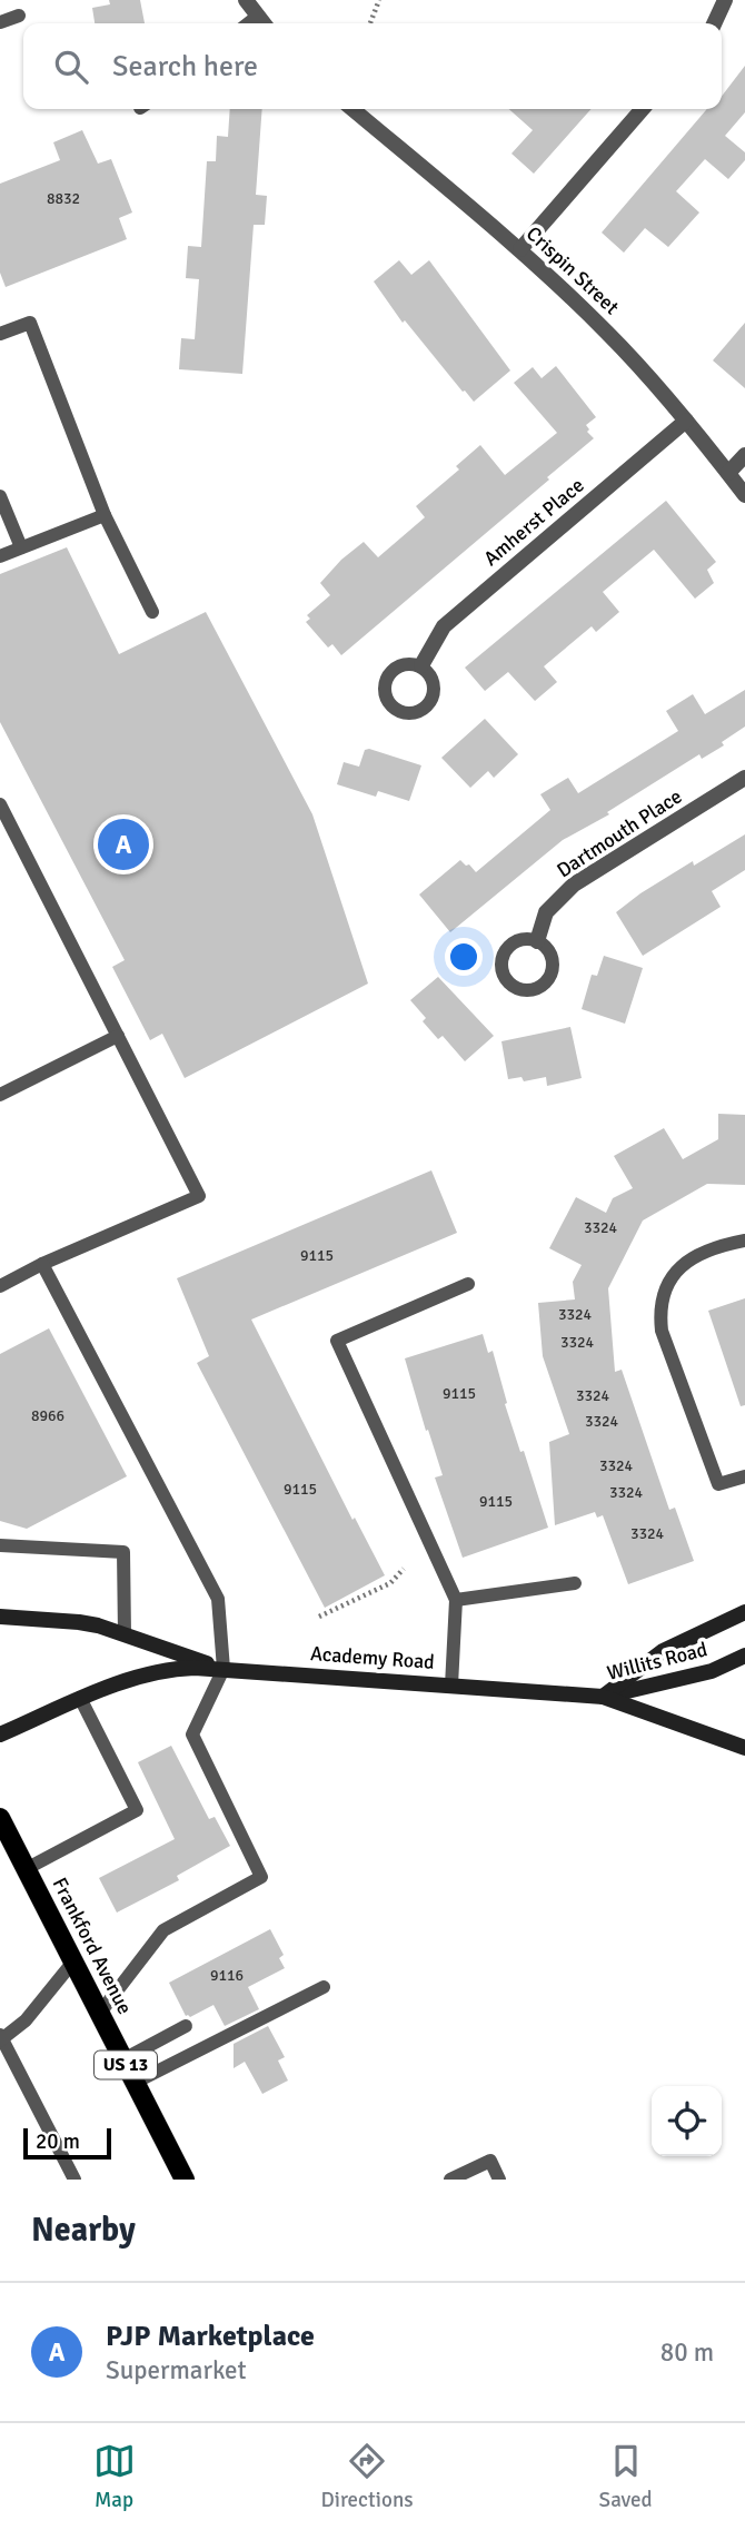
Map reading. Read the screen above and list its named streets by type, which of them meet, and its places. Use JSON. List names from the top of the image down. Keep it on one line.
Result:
{"streets":{"main road":["Academy Road","Willits Road","Frankford Avenue","US 13"],"street":["Crispin Street","Amherst Place","Dartmouth Place"]},"crossings":[["Crispin Street","Amherst Place"],["Academy Road","Willits Road"]],"house_numbers":["8832","3324","9115","3324","3324","9115","3324","8966","3324","3324","9115","3324","9115","3324","9116"],"scale_bar":"20 m","page":{"search":"Search here","pins":"A","scale":"20 m","heading":"Nearby","list":[{"mark":"A","name":"PJP Marketplace","note":"Supermarket","value":"80 m"}],"nav":["Map","Directions","Saved"]}}
